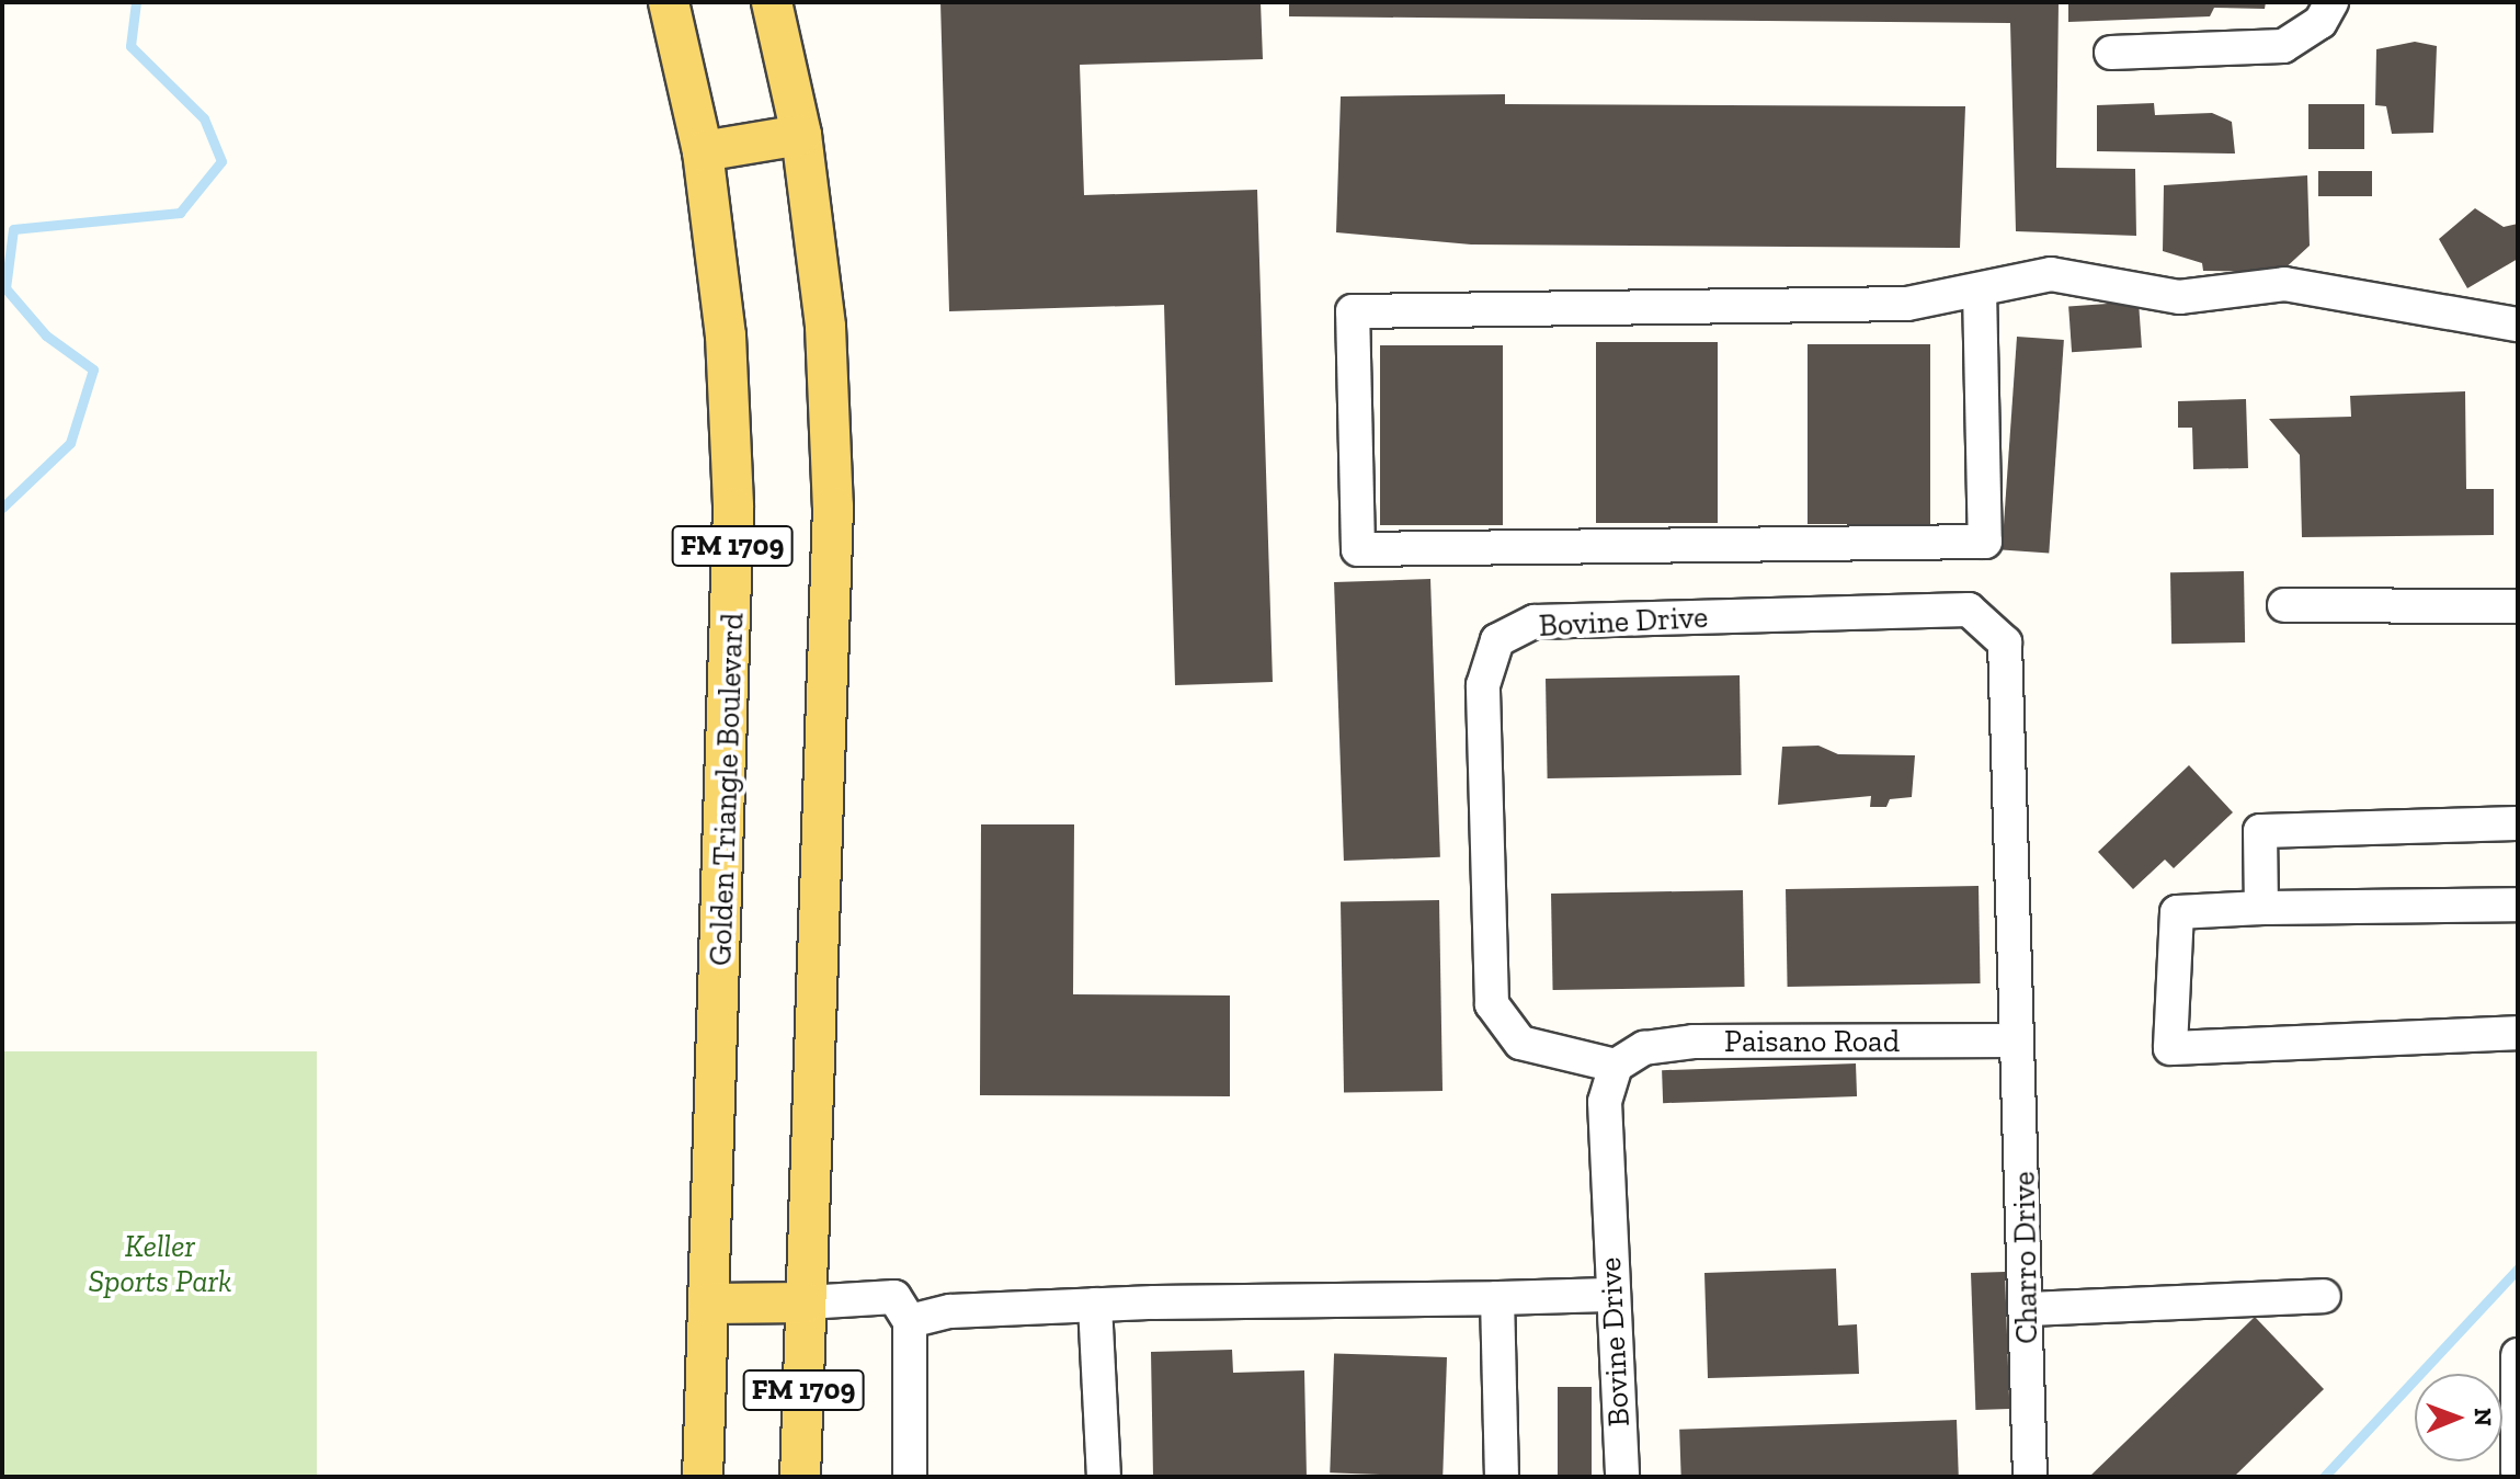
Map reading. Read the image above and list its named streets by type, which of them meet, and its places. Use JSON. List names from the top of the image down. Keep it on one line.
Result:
{"streets":{"main road":["FM 1709","Golden Triangle Boulevard"],"lane":["Bovine Drive","Paisano Road","Charro Drive"]},"crossings":[["Bovine Drive","Paisano Road"],["Bovine Drive","Charro Drive"],["Paisano Road","Charro Drive"]],"parks":["Keller Sports Park"],"north":"right"}
